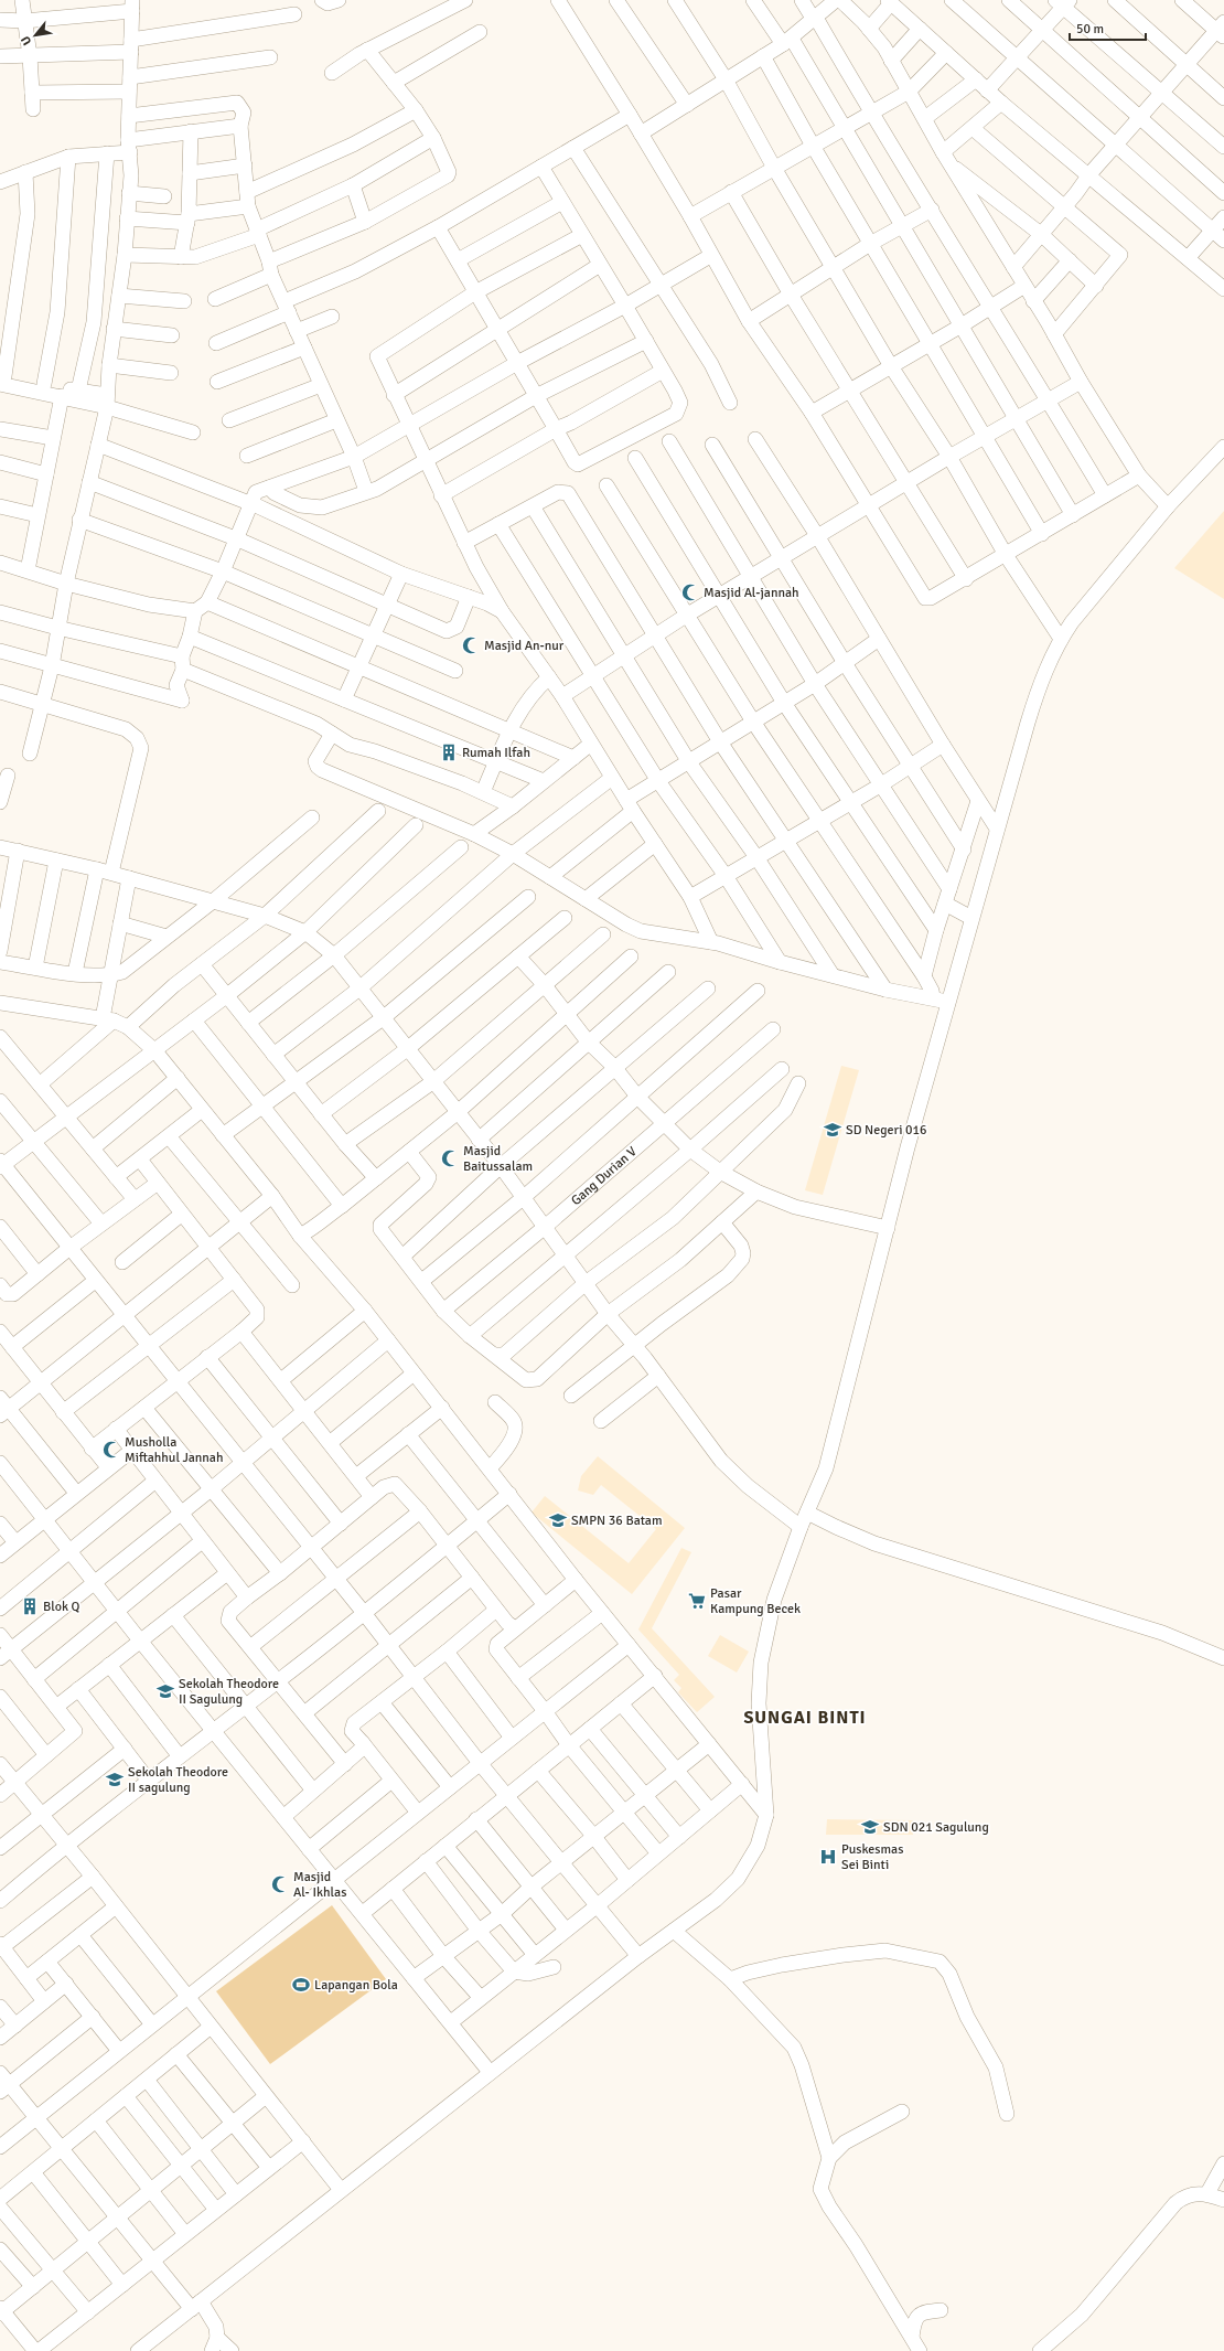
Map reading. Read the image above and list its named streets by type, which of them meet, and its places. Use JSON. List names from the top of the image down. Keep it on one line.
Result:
{"streets":{"street":["Gang Durian V"]},"districts":["SUNGAI BINTI"],"places":{"mosque":["Masjid Al-jannah","Masjid An-nur","Masjid Baitussalam","Musholla Miftahhul Jannah","Masjid Al- Ikhlas"],"building":["Rumah Ilfah","Blok Q"],"school or university":["SD Negeri 016","SMPN 36 Batam","Sekolah Theodore II Sagulung","Sekolah Theodore II sagulung","SDN 021 Sagulung"],"supermarket":["Pasar Kampung Becek"],"hospital":["Puskesmas Sei Binti"],"sports":["Lapangan Bola"]},"scale_bar":"50 m","north":"bottom left"}
